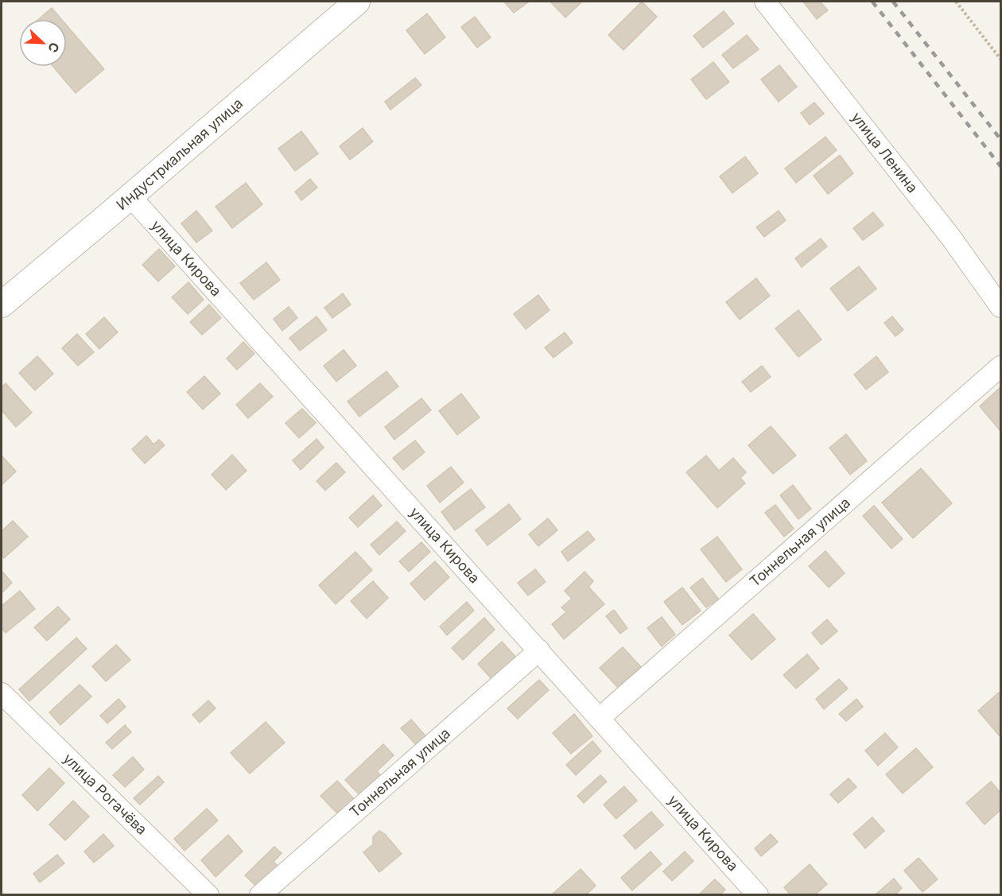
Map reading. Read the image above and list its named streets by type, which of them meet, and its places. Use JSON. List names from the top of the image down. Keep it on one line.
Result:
{"streets":{"street":["улица Ленина","Индустриальная улица","улица Кирова","Тоннельная улица","улица Рогачёва"]},"crossings":[["Индустриальная улица","улица Кирова"],["улица Кирова","Тоннельная улица"]],"north":"bottom right"}
